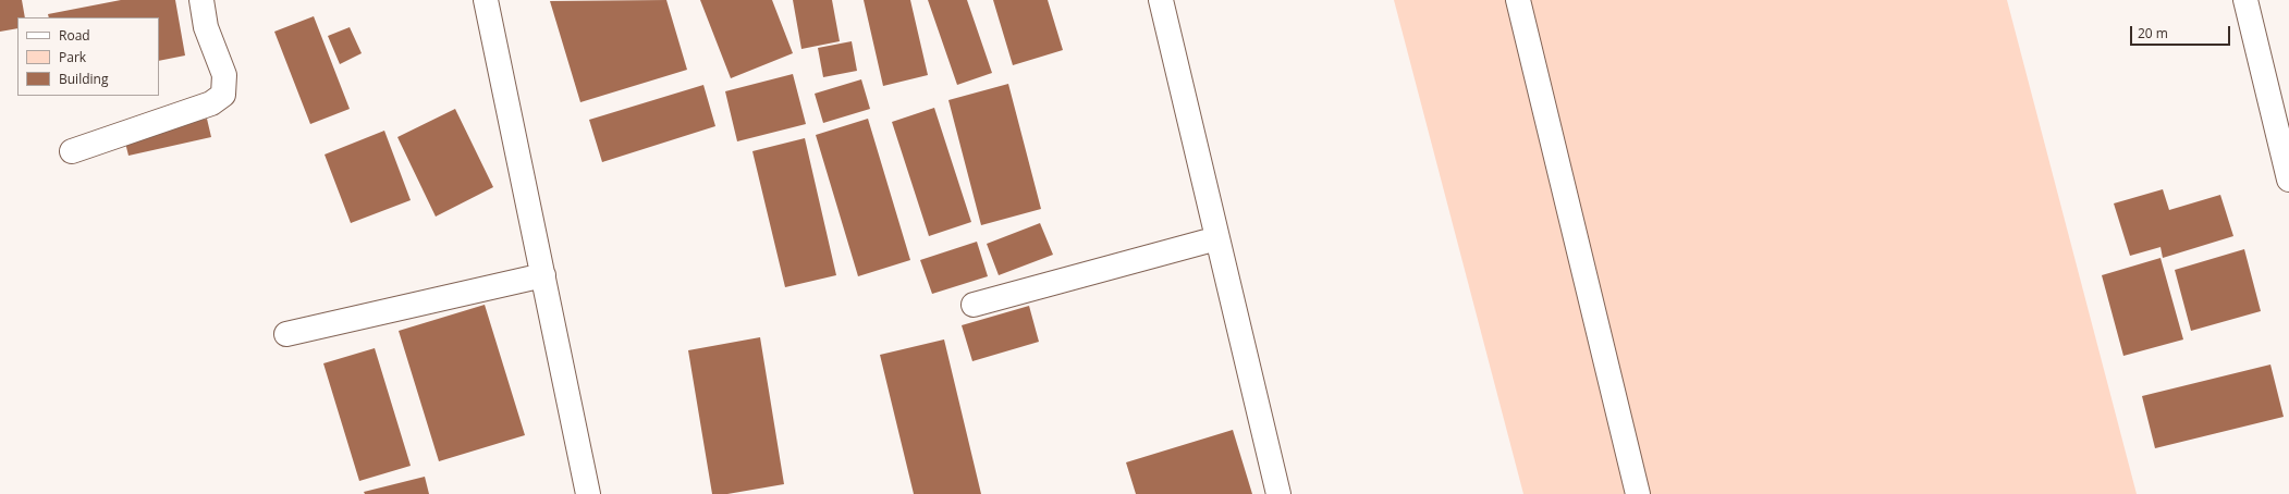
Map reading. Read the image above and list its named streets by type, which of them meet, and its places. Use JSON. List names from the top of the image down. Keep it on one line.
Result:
{"legend":["Road","Park","Building"],"scale_bar":"20 m"}
